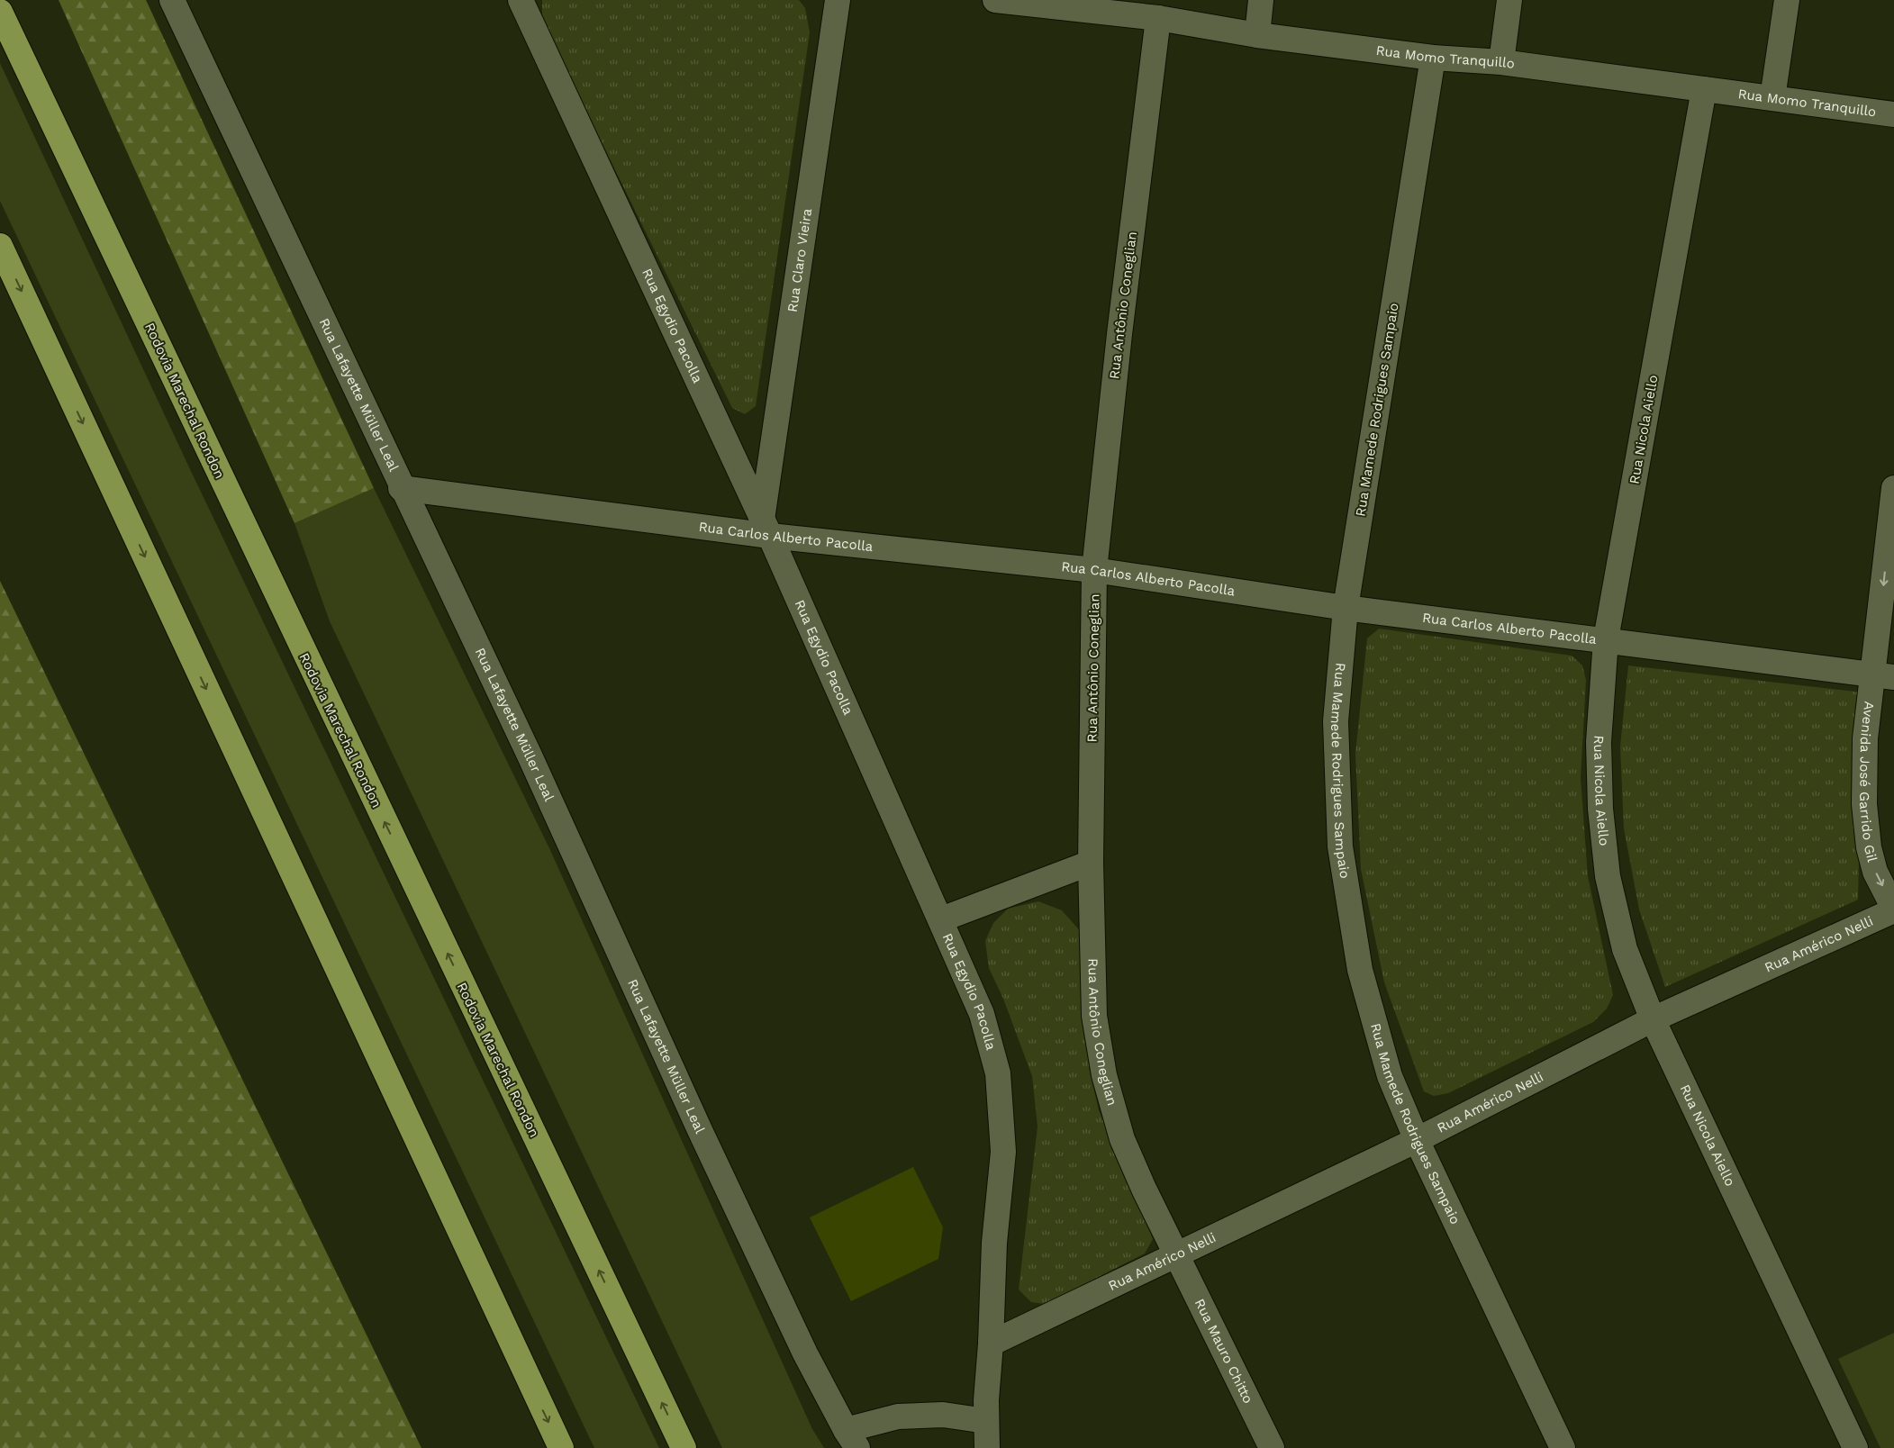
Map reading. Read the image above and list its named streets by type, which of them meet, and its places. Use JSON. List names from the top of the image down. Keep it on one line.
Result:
{"streets":{"highway":["Rodovia Marechal Rondon"],"street":["Rua Momo Tranquillo","Rua Claro Vieira","Rua Antônio Coneglian","Rua Egydio Pacolla","Rua Lafayette Müller Leal","Rua Mamede Rodrigues Sampaio","Rua Nicola Aiello","Rua Carlos Alberto Pacolla","Avenida José Garrido Gil","Rua Américo Nelli","Rua Mauro Chitto"]},"crossings":[["Rua Momo Tranquillo","Rua Antônio Coneglian"],["Rua Momo Tranquillo","Rua Mamede Rodrigues Sampaio"],["Rua Momo Tranquillo","Rua Nicola Aiello"],["Rua Claro Vieira","Rua Egydio Pacolla"],["Rua Claro Vieira","Rua Carlos Alberto Pacolla"],["Rua Antônio Coneglian","Rua Carlos Alberto Pacolla"],["Rua Antônio Coneglian","Rua Américo Nelli"],["Rua Antônio Coneglian","Rua Mauro Chitto"],["Rua Egydio Pacolla","Rua Carlos Alberto Pacolla"],["Rua Egydio Pacolla","Rua Américo Nelli"],["Rua Lafayette Müller Leal","Rua Carlos Alberto Pacolla"],["Rua Mamede Rodrigues Sampaio","Rua Carlos Alberto Pacolla"],["Rua Mamede Rodrigues Sampaio","Rua Américo Nelli"],["Rua Nicola Aiello","Rua Carlos Alberto Pacolla"],["Rua Nicola Aiello","Rua Américo Nelli"],["Rua Carlos Alberto Pacolla","Avenida José Garrido Gil"],["Avenida José Garrido Gil","Rua Américo Nelli"],["Rua Américo Nelli","Rua Mauro Chitto"]],"one_way":["Avenida José Garrido Gil"]}
